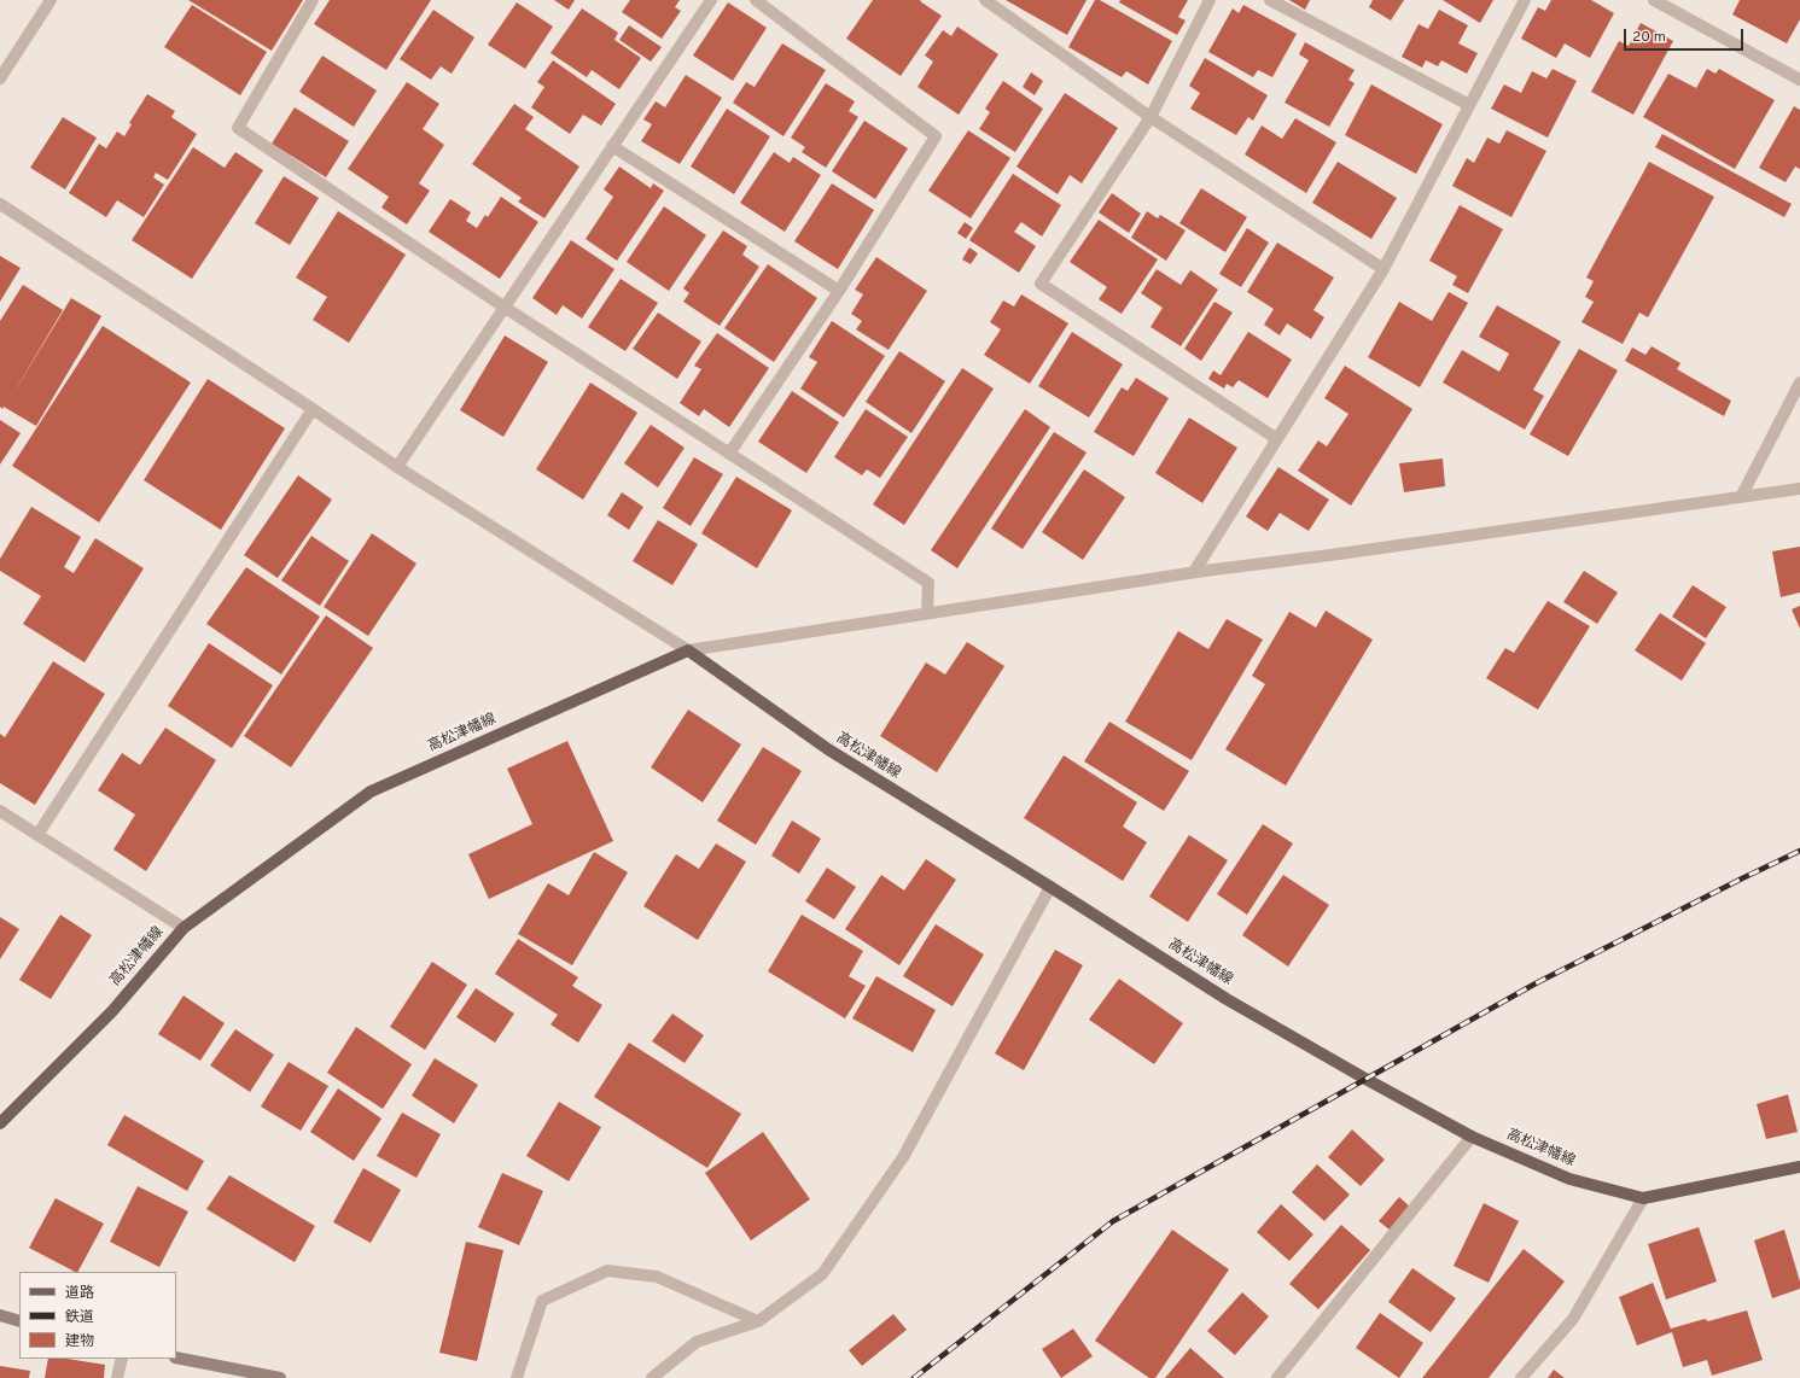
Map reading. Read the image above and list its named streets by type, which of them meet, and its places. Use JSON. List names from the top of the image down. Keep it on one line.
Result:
{"streets":{"main road":["高松津幡線"]},"legend":["道路","鉄道","建物"],"scale_bar":"20 m"}
